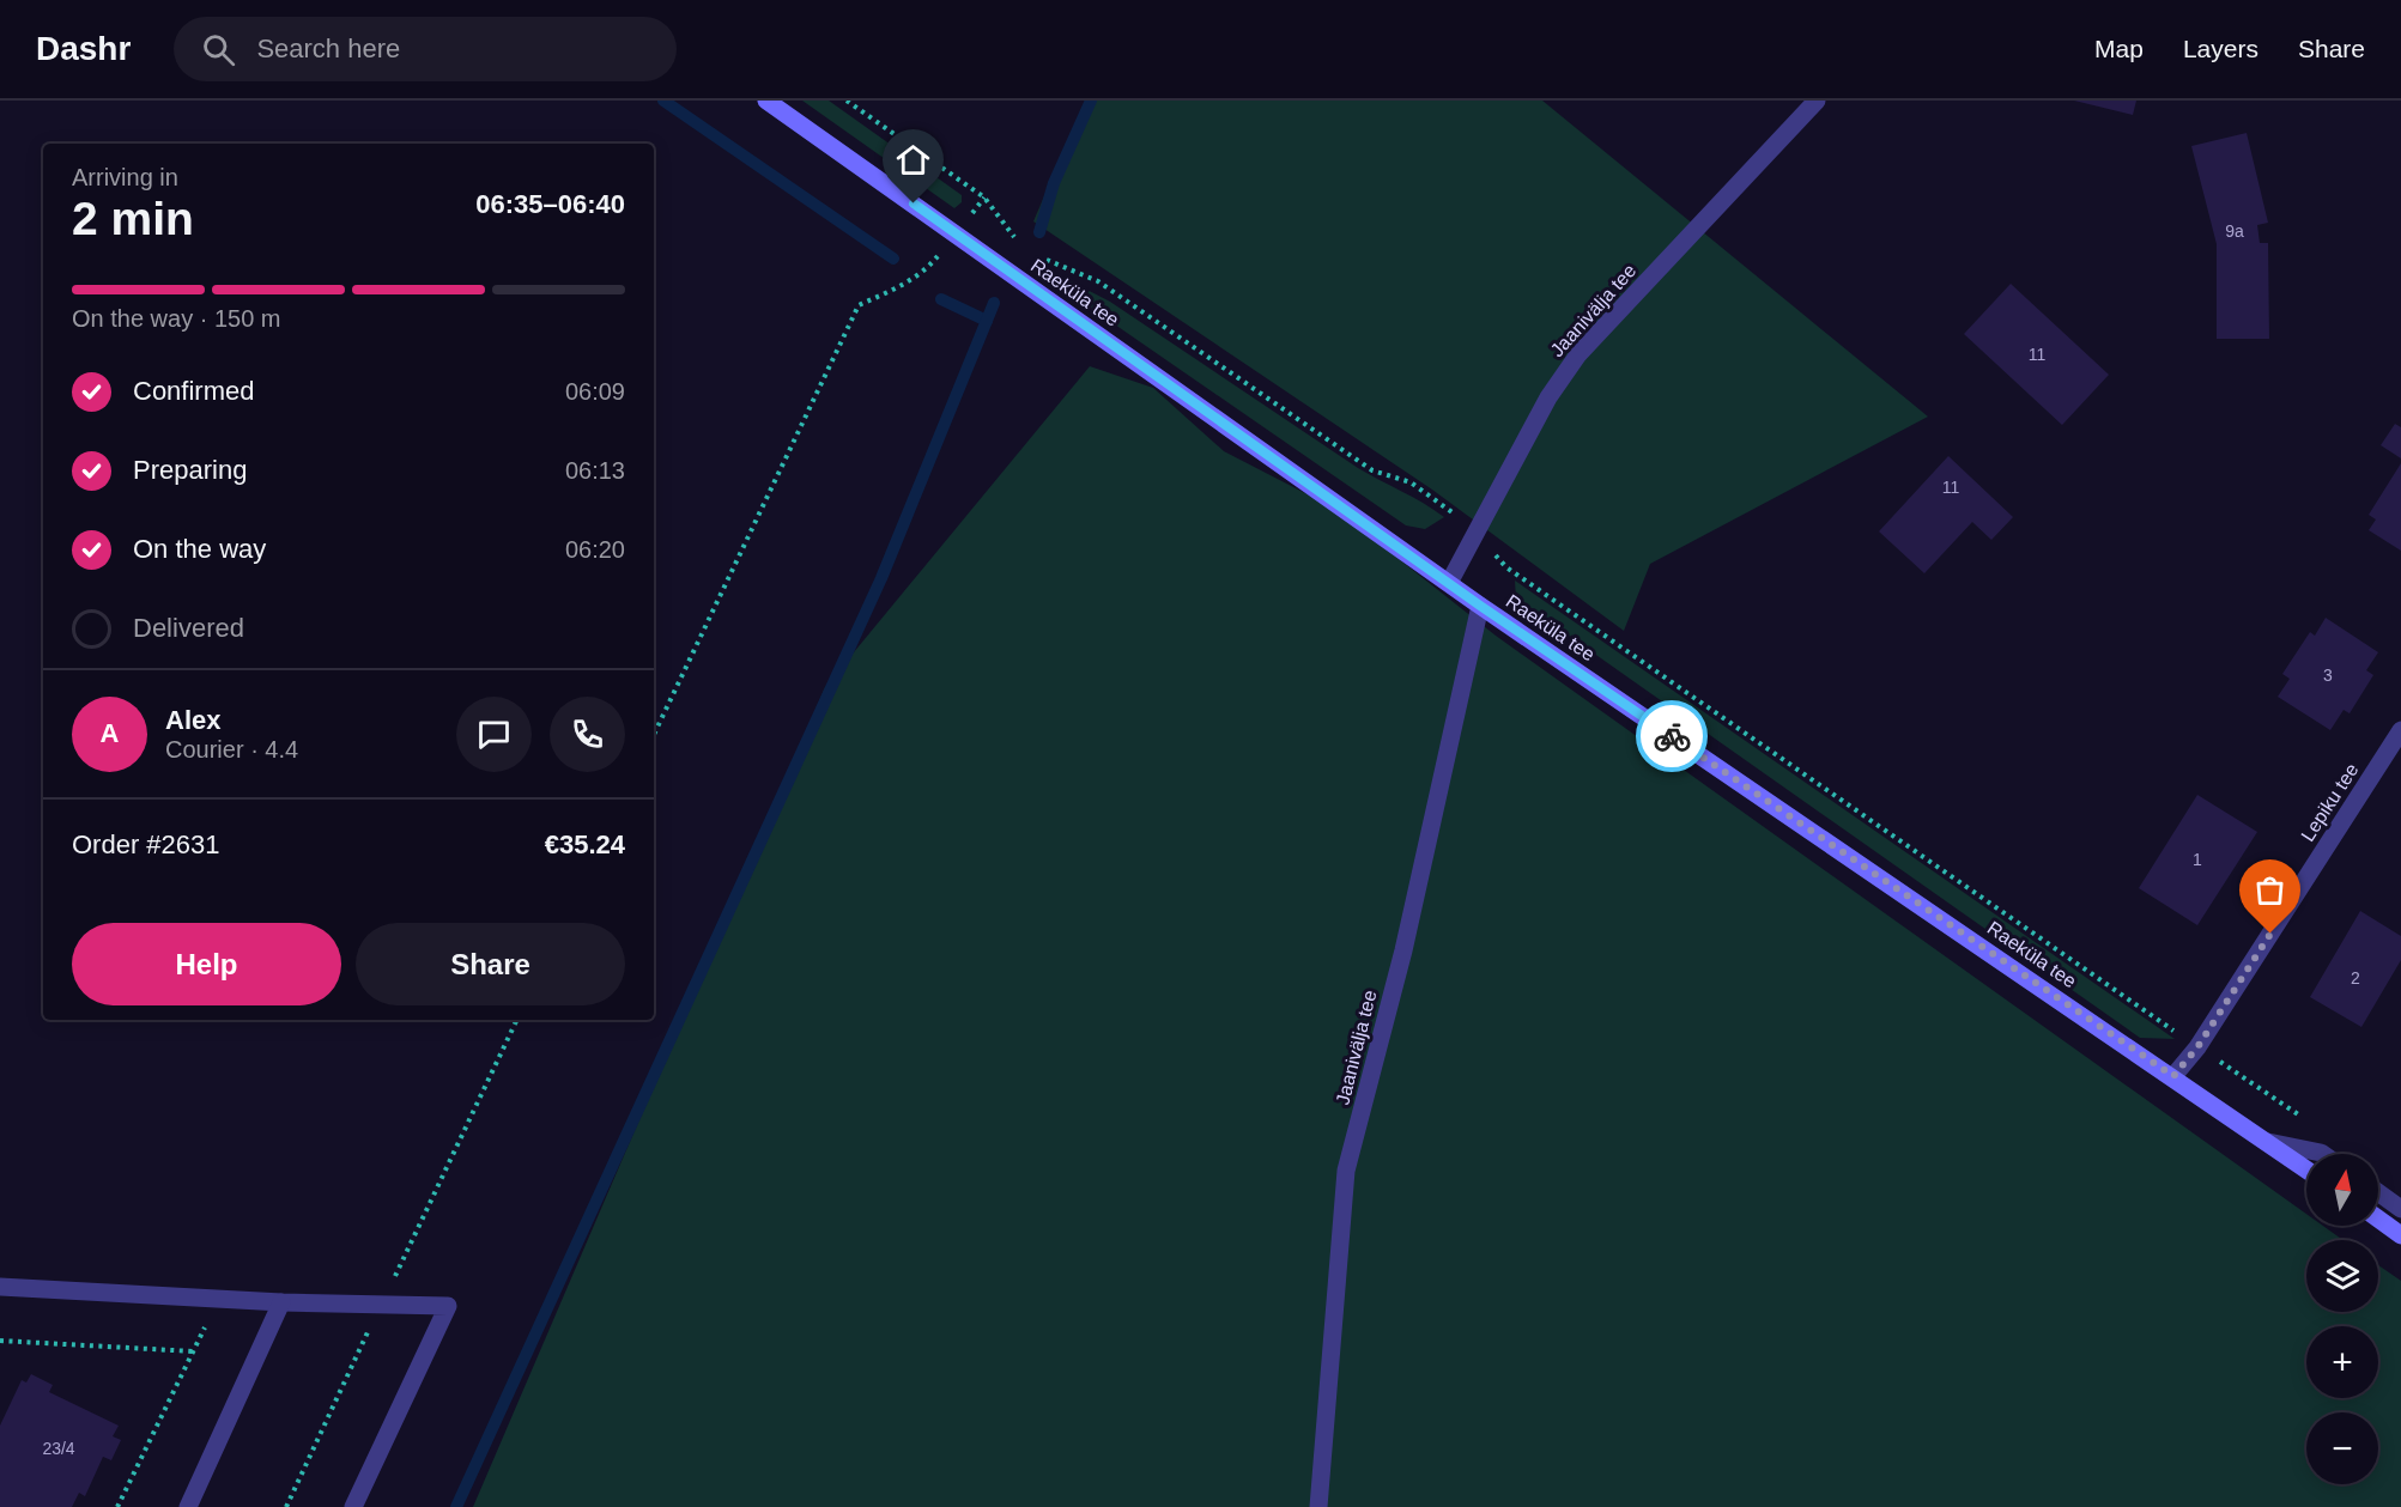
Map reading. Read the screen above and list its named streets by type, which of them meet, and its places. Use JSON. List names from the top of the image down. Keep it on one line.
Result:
{"streets":{"street":["Raeküla tee","Jaanivälja tee","Lepiku tee"]},"crossings":[["Raeküla tee","Jaanivälja tee"],["Raeküla tee","Lepiku tee"]],"house_numbers":["9a","11","11","3","1","2","23/4"],"north":"top","page":{"header":"Dashr","search":"Search here","nav":["Map","Layers","Share"],"heading":["2 min","Arriving in","06:35–06:40"],"panel":["Alex","Courier · 4.4","Order #2631","€35.24"],"bar":"On the way · 150 m","list":[["Confirmed","06:09"],["Preparing","06:13"],["On the way","06:20"],"Delivered"],"round":"A","buttons":["Help","Share"],"map_buttons":["+","−"]}}
